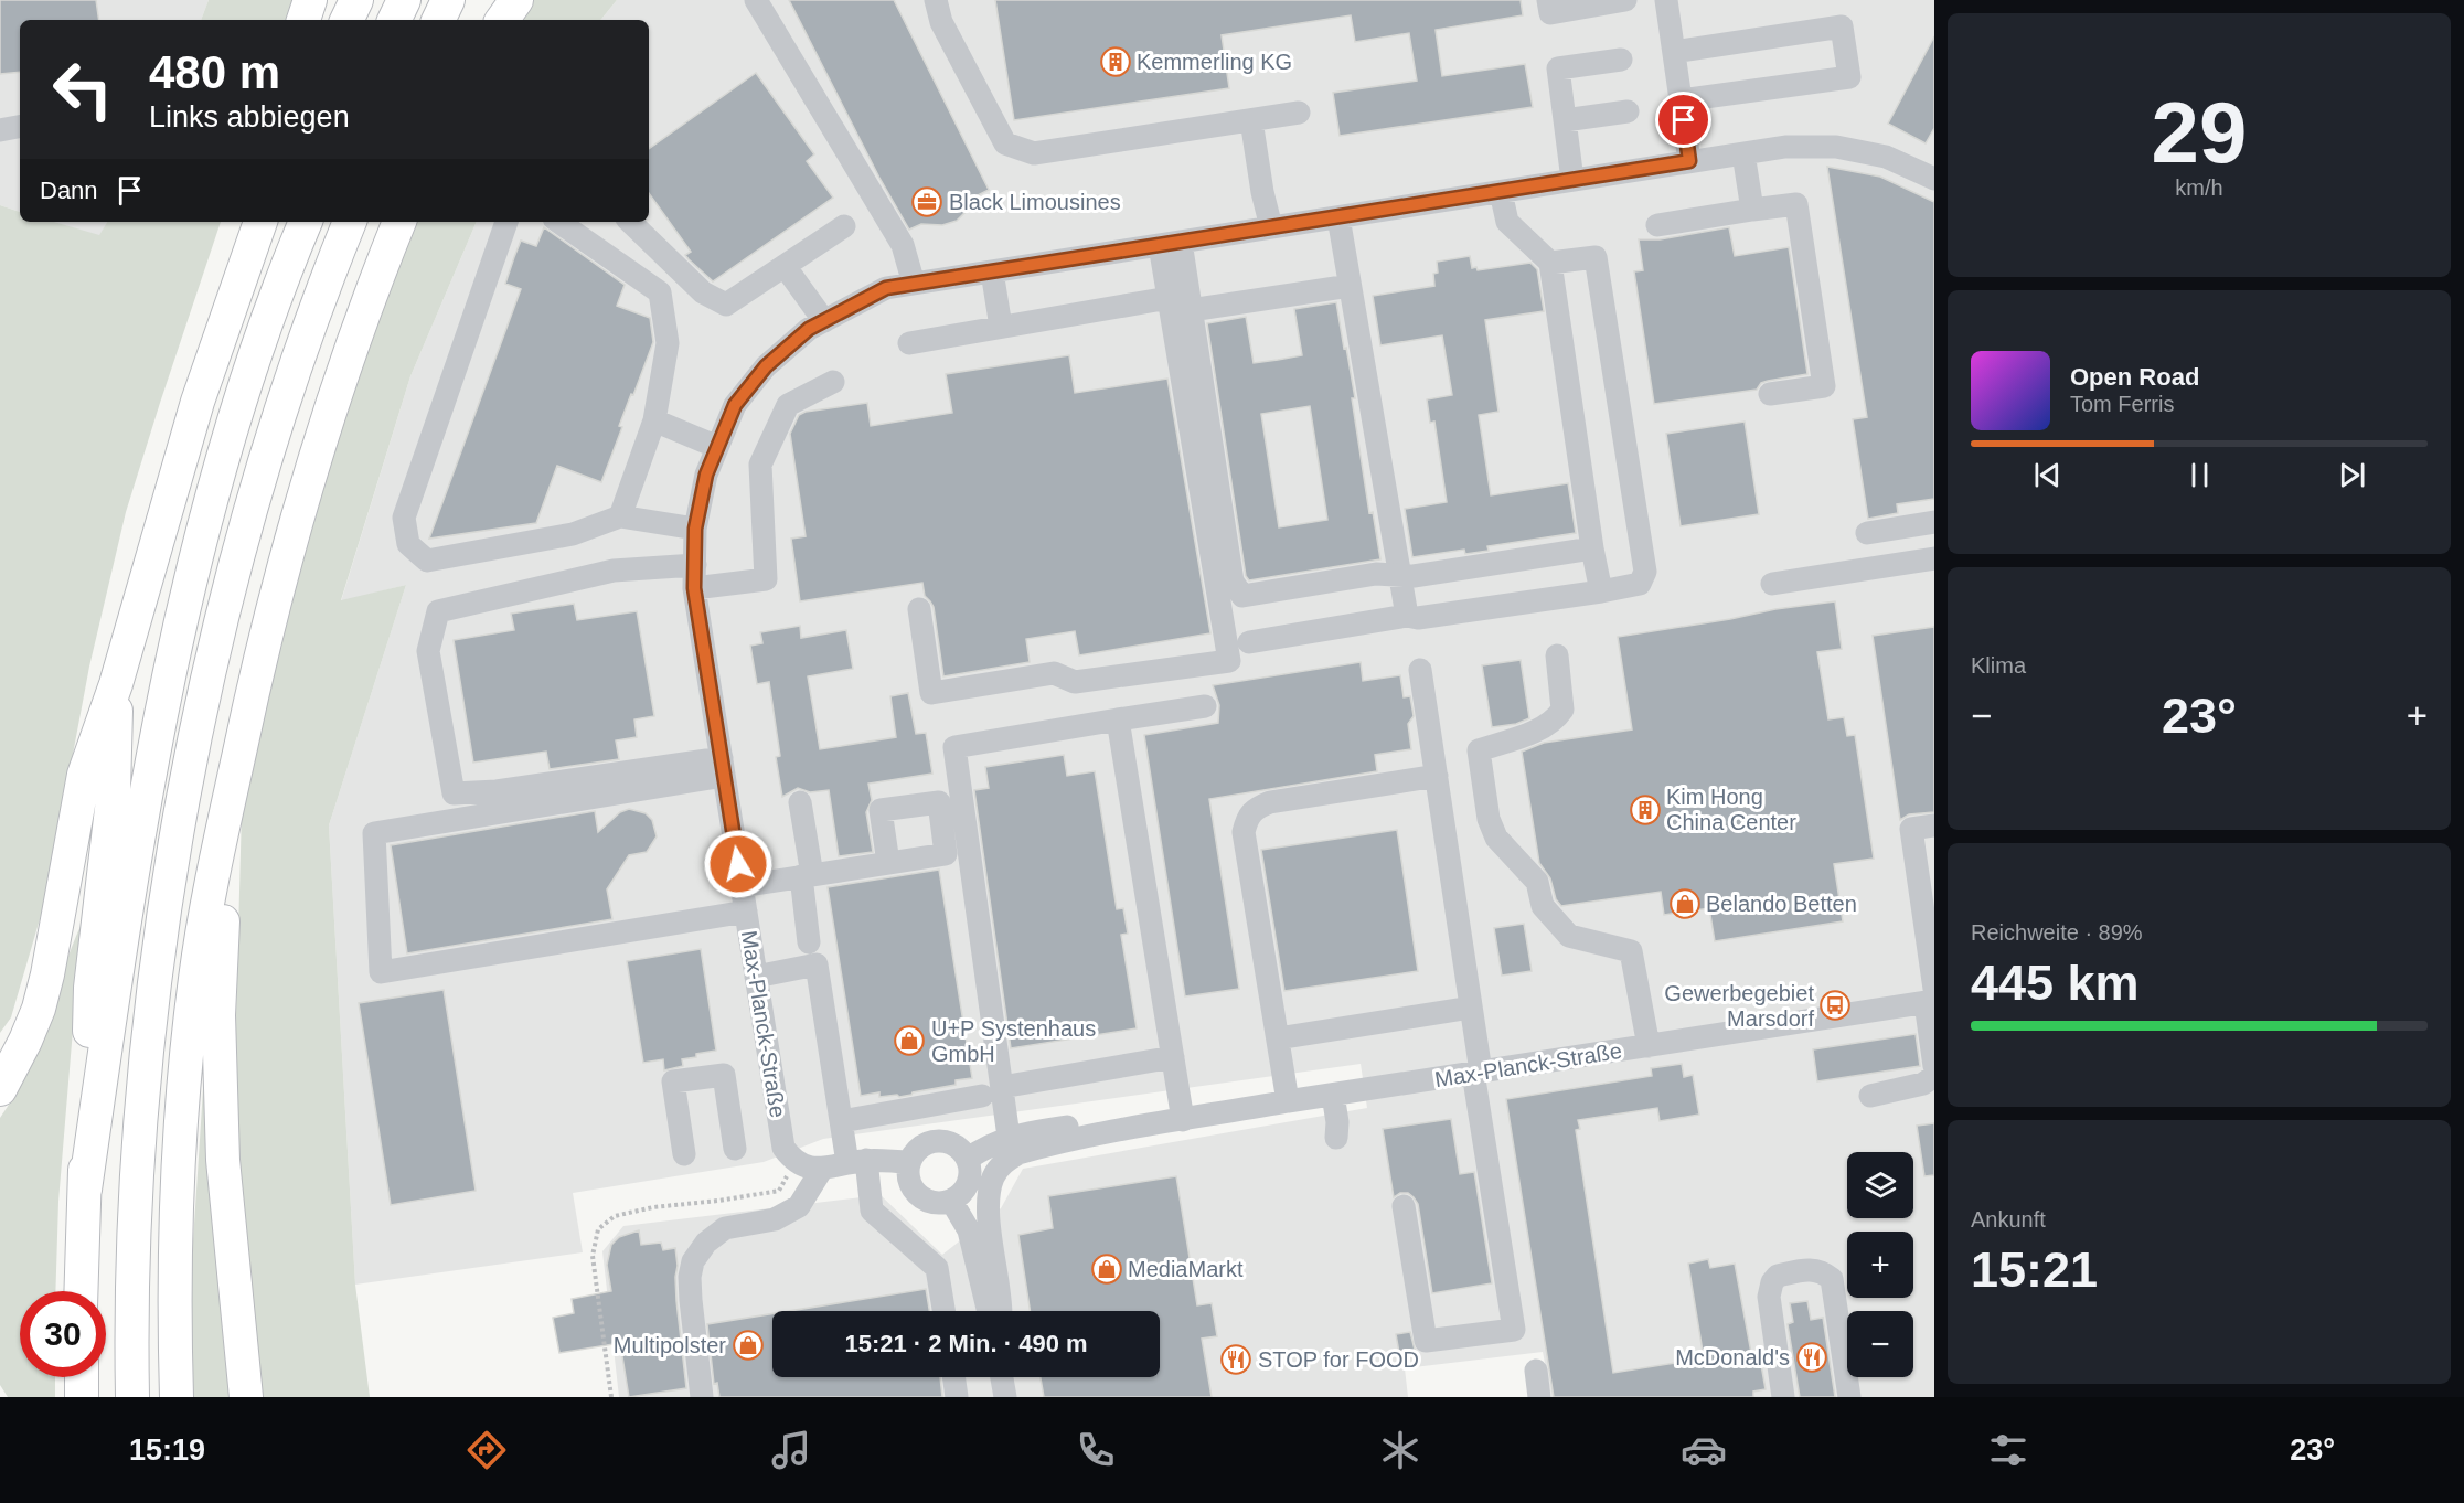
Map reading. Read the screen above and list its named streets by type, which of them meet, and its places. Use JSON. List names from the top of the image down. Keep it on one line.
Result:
{"streets":{"street":["Max-Planck-Straße"]},"places":{"building":["Kemmerling KG","Kim Hong China Center"],"office":["Black Limousines"],"shop":["Belando Betten","U+P Systenhaus GmbH","MediaMarkt","Multipolster"],"bus stop":["Gewerbegebiet Marsdorf"],"restaurant":["McDonald's","STOP for FOOD"]},"page":{"tile":[["29","km/h"],"Klima",["Reichweite · 89%","445 km"],["Ankunft","15:21"]],"turn":["480 m","Links abbiegen"],"then":"Dann","song":["Open Road","Tom Ferris"],"heat":["−","23°","+"],"map_buttons":["+","−"],"limit":"30","trip":"15:21 · 2 Min. · 490 m","tabs":["15:19","23°"]}}
